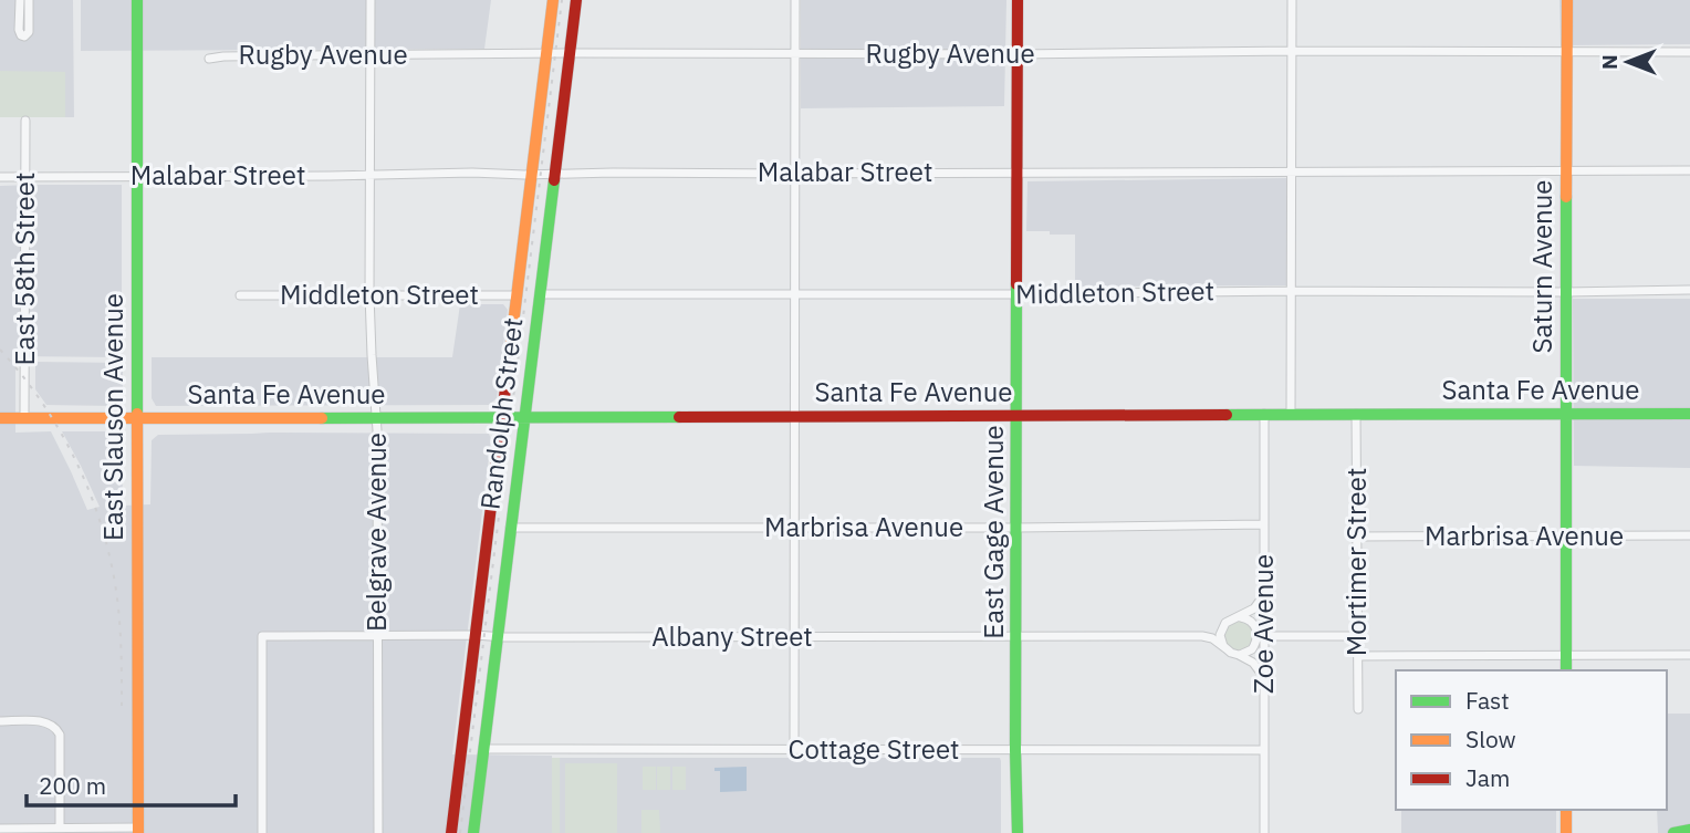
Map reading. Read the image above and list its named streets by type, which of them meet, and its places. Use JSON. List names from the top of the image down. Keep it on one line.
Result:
{"streets":{"main road":["Saturn Avenue","Santa Fe Avenue","Randolph Street","East Slauson Avenue","East Gage Avenue"],"street":["Rugby Avenue","Malabar Street","East 58th Street","Middleton Street","Marbrisa Avenue","Belgrave Avenue","Mortimer Street","Zoe Avenue","Albany Street","Cottage Street"]},"crossings":[["Rugby Avenue","Saturn Avenue"],["Rugby Avenue","Randolph Street"],["Rugby Avenue","Belgrave Avenue"],["Rugby Avenue","East Gage Avenue"],["Malabar Street","Saturn Avenue"],["Malabar Street","East 58th Street"],["Malabar Street","Randolph Street"],["Malabar Street","East Slauson Avenue"],["Malabar Street","Belgrave Avenue"],["Malabar Street","East Gage Avenue"],["Saturn Avenue","Middleton Street"],["Saturn Avenue","Santa Fe Avenue"],["Saturn Avenue","Marbrisa Avenue"],["East 58th Street","Santa Fe Avenue"],["Middleton Street","Randolph Street"],["Middleton Street","Belgrave Avenue"],["Middleton Street","East Gage Avenue"],["Santa Fe Avenue","Randolph Street"],["Santa Fe Avenue","East Slauson Avenue"],["Santa Fe Avenue","Belgrave Avenue"],["Santa Fe Avenue","East Gage Avenue"],["Santa Fe Avenue","Mortimer Street"],["Santa Fe Avenue","Zoe Avenue"],["Randolph Street","Marbrisa Avenue"],["Randolph Street","Albany Street"],["Randolph Street","Cottage Street"],["Marbrisa Avenue","East Gage Avenue"],["Marbrisa Avenue","Mortimer Street"],["Marbrisa Avenue","Zoe Avenue"],["Belgrave Avenue","Albany Street"],["East Gage Avenue","Albany Street"],["East Gage Avenue","Cottage Street"],["Zoe Avenue","Albany Street"],["Zoe Avenue","Cottage Street"]],"legend":["Fast","Slow","Jam"],"scale_bar":"200 m","north":"left"}
